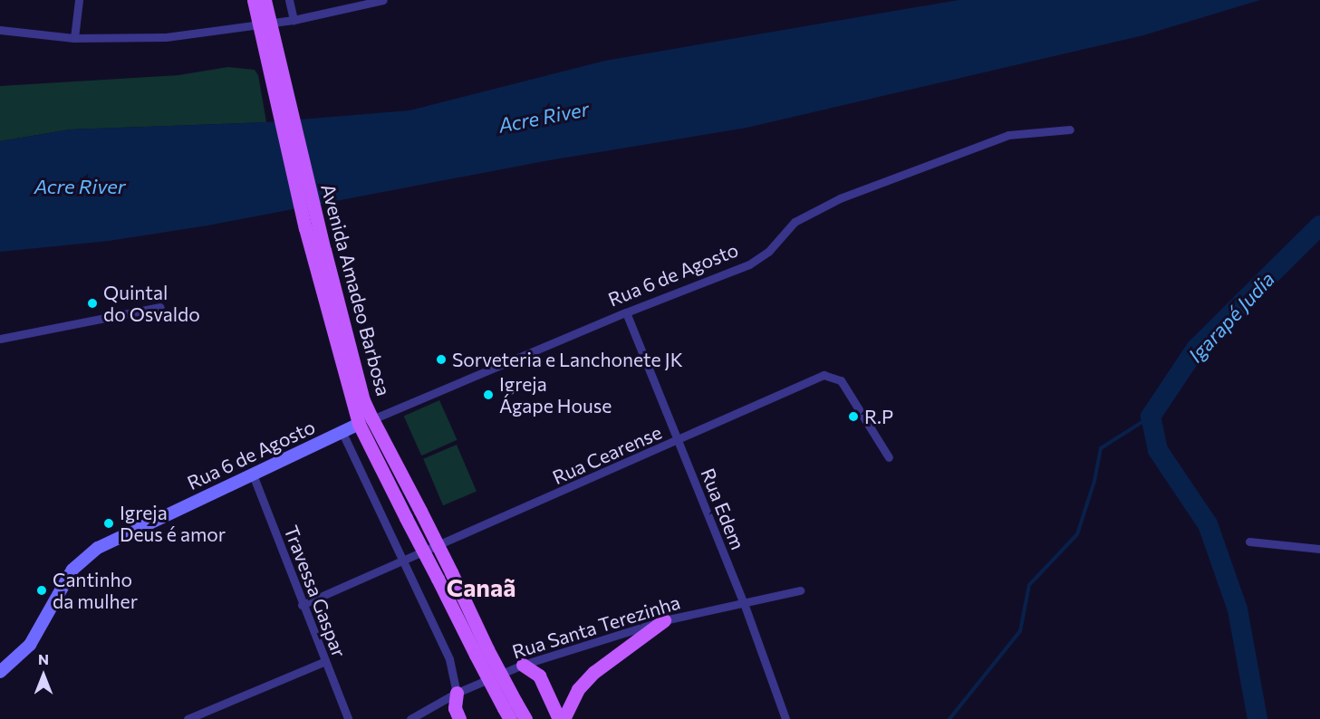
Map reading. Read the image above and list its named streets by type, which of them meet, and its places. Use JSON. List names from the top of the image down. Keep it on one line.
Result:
{"streets":{"main road":["Avenida Amadeo Barbosa"],"street":["Rua 6 de Agosto","Rua Cearense","Rua Edem","Travessa Gaspar","Rua Santa Terezinha"]},"crossings":[["Rua 6 de Agosto","Avenida Amadeo Barbosa"],["Rua 6 de Agosto","Rua Edem"],["Rua 6 de Agosto","Travessa Gaspar"],["Rua Cearense","Rua Edem"],["Rua Cearense","Travessa Gaspar"],["Rua Edem","Rua Santa Terezinha"]],"districts":["Canaã"],"water":["Acre River","Igarapé Judia"],"places":["Quintal do Osvaldo","Sorveteria e Lanchonete JK","Igreja Ágape House","R.P","Igreja Deus é amor","Cantinho da mulher"],"north":"top"}
